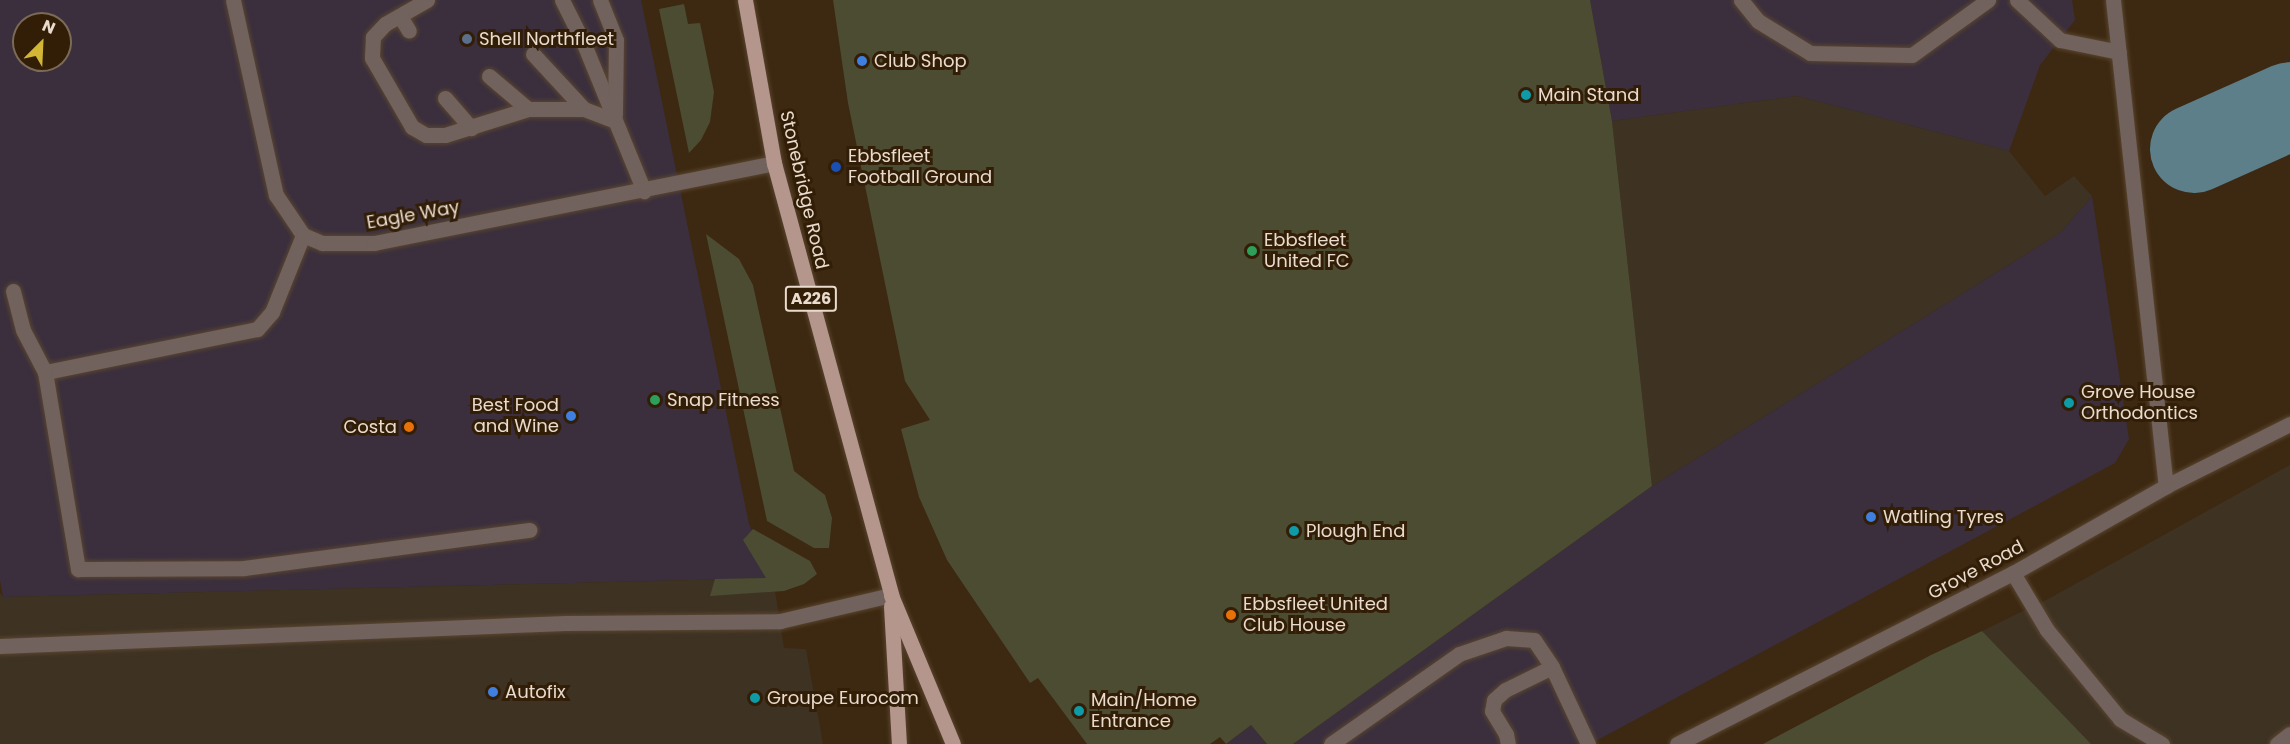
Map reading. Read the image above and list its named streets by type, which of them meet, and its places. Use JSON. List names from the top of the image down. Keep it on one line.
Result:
{"streets":{"main road":["Stonebridge Road","A226"],"street":["Eagle Way","Grove Road"]},"crossings":[["Stonebridge Road","Eagle Way"]],"places":["Shell Northfleet","Club Shop","Main Stand","Ebbsfleet Football Ground","Ebbsfleet United FC","Snap Fitness","Grove House Orthodontics","Best Food and Wine","Costa","Watling Tyres","Plough End","Ebbsfleet United Club House","Autofix","Groupe Eurocom","Main/Home Entrance"],"north":"top right"}
